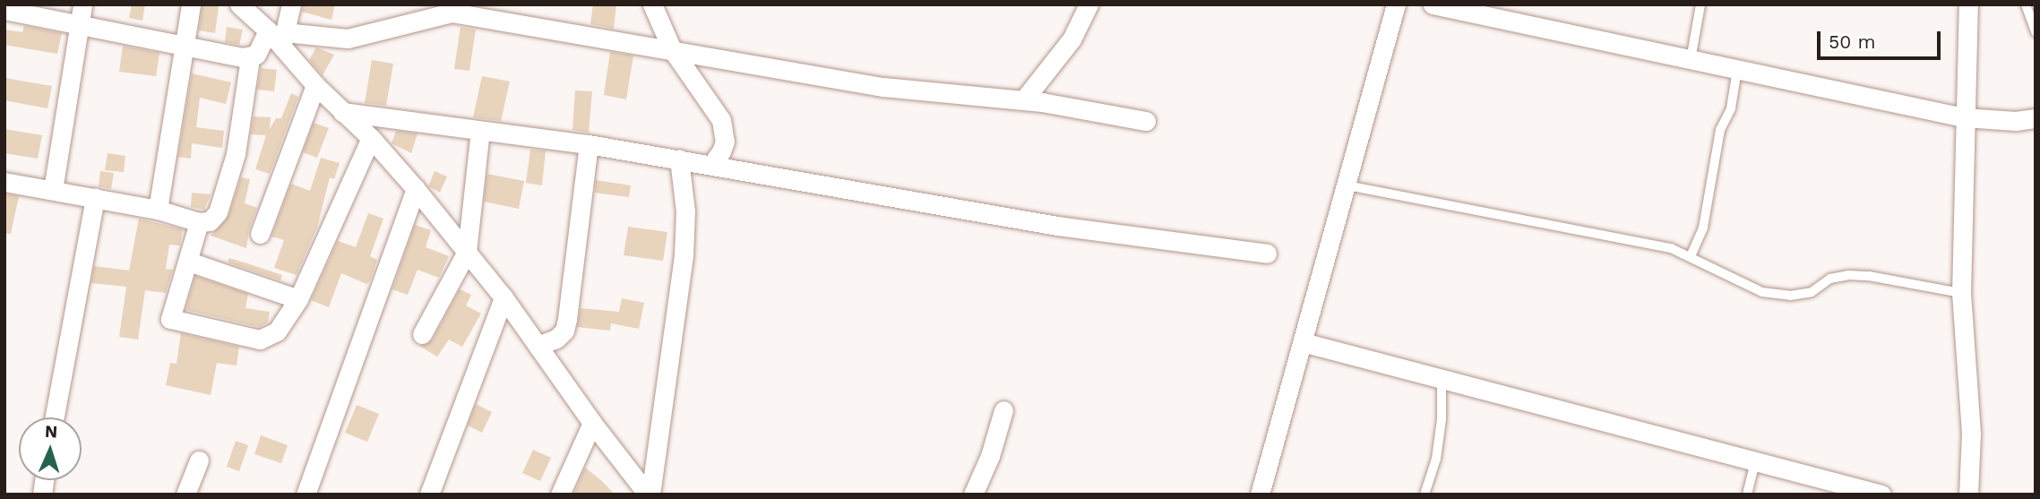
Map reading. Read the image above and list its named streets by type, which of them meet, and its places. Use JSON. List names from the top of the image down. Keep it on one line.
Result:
{"scale_bar":"50 m","north":"top"}
